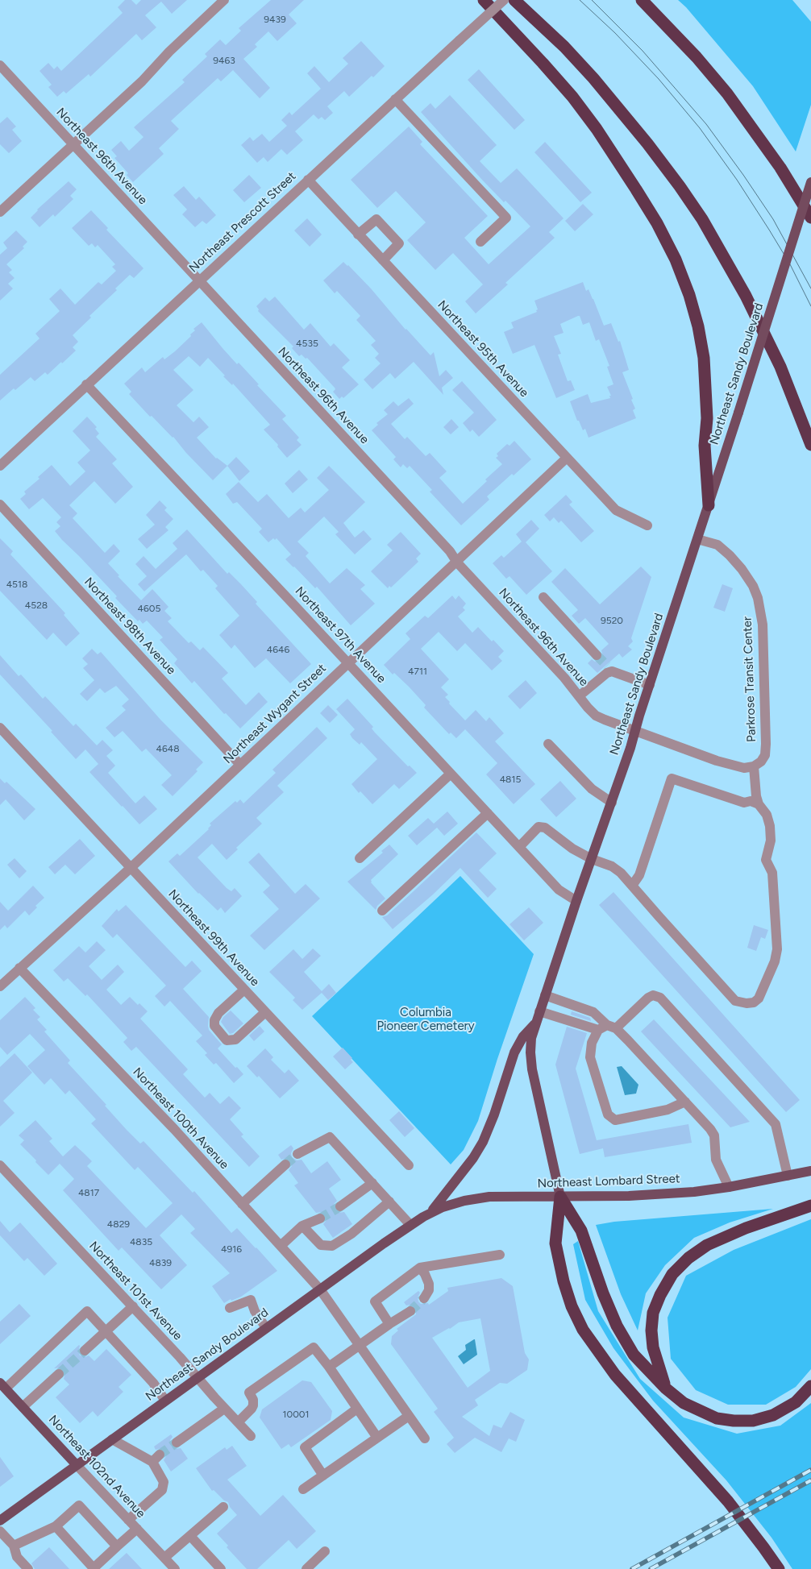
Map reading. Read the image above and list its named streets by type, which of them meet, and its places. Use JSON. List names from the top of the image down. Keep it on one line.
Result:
{"streets":{"main road":["Northeast Sandy Boulevard","Northeast Lombard Street","Northeast 102nd Avenue"],"street":["Northeast 96th Avenue","Northeast Prescott Street","Northeast 95th Avenue","Northeast 98th Avenue","Northeast 97th Avenue","Parkrose Transit Center","Northeast Wygant Street","Northeast 99th Avenue","Northeast 100th Avenue","Northeast 101st Avenue"]},"crossings":[["Northeast 96th Avenue","Northeast Prescott Street"],["Northeast 96th Avenue","Northeast Sandy Boulevard"],["Northeast 96th Avenue","Northeast Wygant Street"],["Northeast Prescott Street","Northeast 95th Avenue"],["Northeast Prescott Street","Northeast 97th Avenue"],["Northeast 95th Avenue","Northeast Wygant Street"],["Northeast Sandy Boulevard","Northeast 97th Avenue"],["Northeast Sandy Boulevard","Parkrose Transit Center"],["Northeast Sandy Boulevard","Northeast 100th Avenue"],["Northeast Sandy Boulevard","Northeast Lombard Street"],["Northeast Sandy Boulevard","Northeast 101st Avenue"],["Northeast Sandy Boulevard","Northeast 102nd Avenue"],["Northeast 98th Avenue","Northeast Wygant Street"],["Northeast 97th Avenue","Northeast Wygant Street"],["Northeast Wygant Street","Northeast 99th Avenue"],["Northeast Wygant Street","Northeast 100th Avenue"]],"parks":["Columbia Pioneer Cemetery"],"house_numbers":["9439","9463","4535","4518","4528","4605","9520","4646","4711","4648","4815","4817","4829","4835","4916","4839","10001"]}
